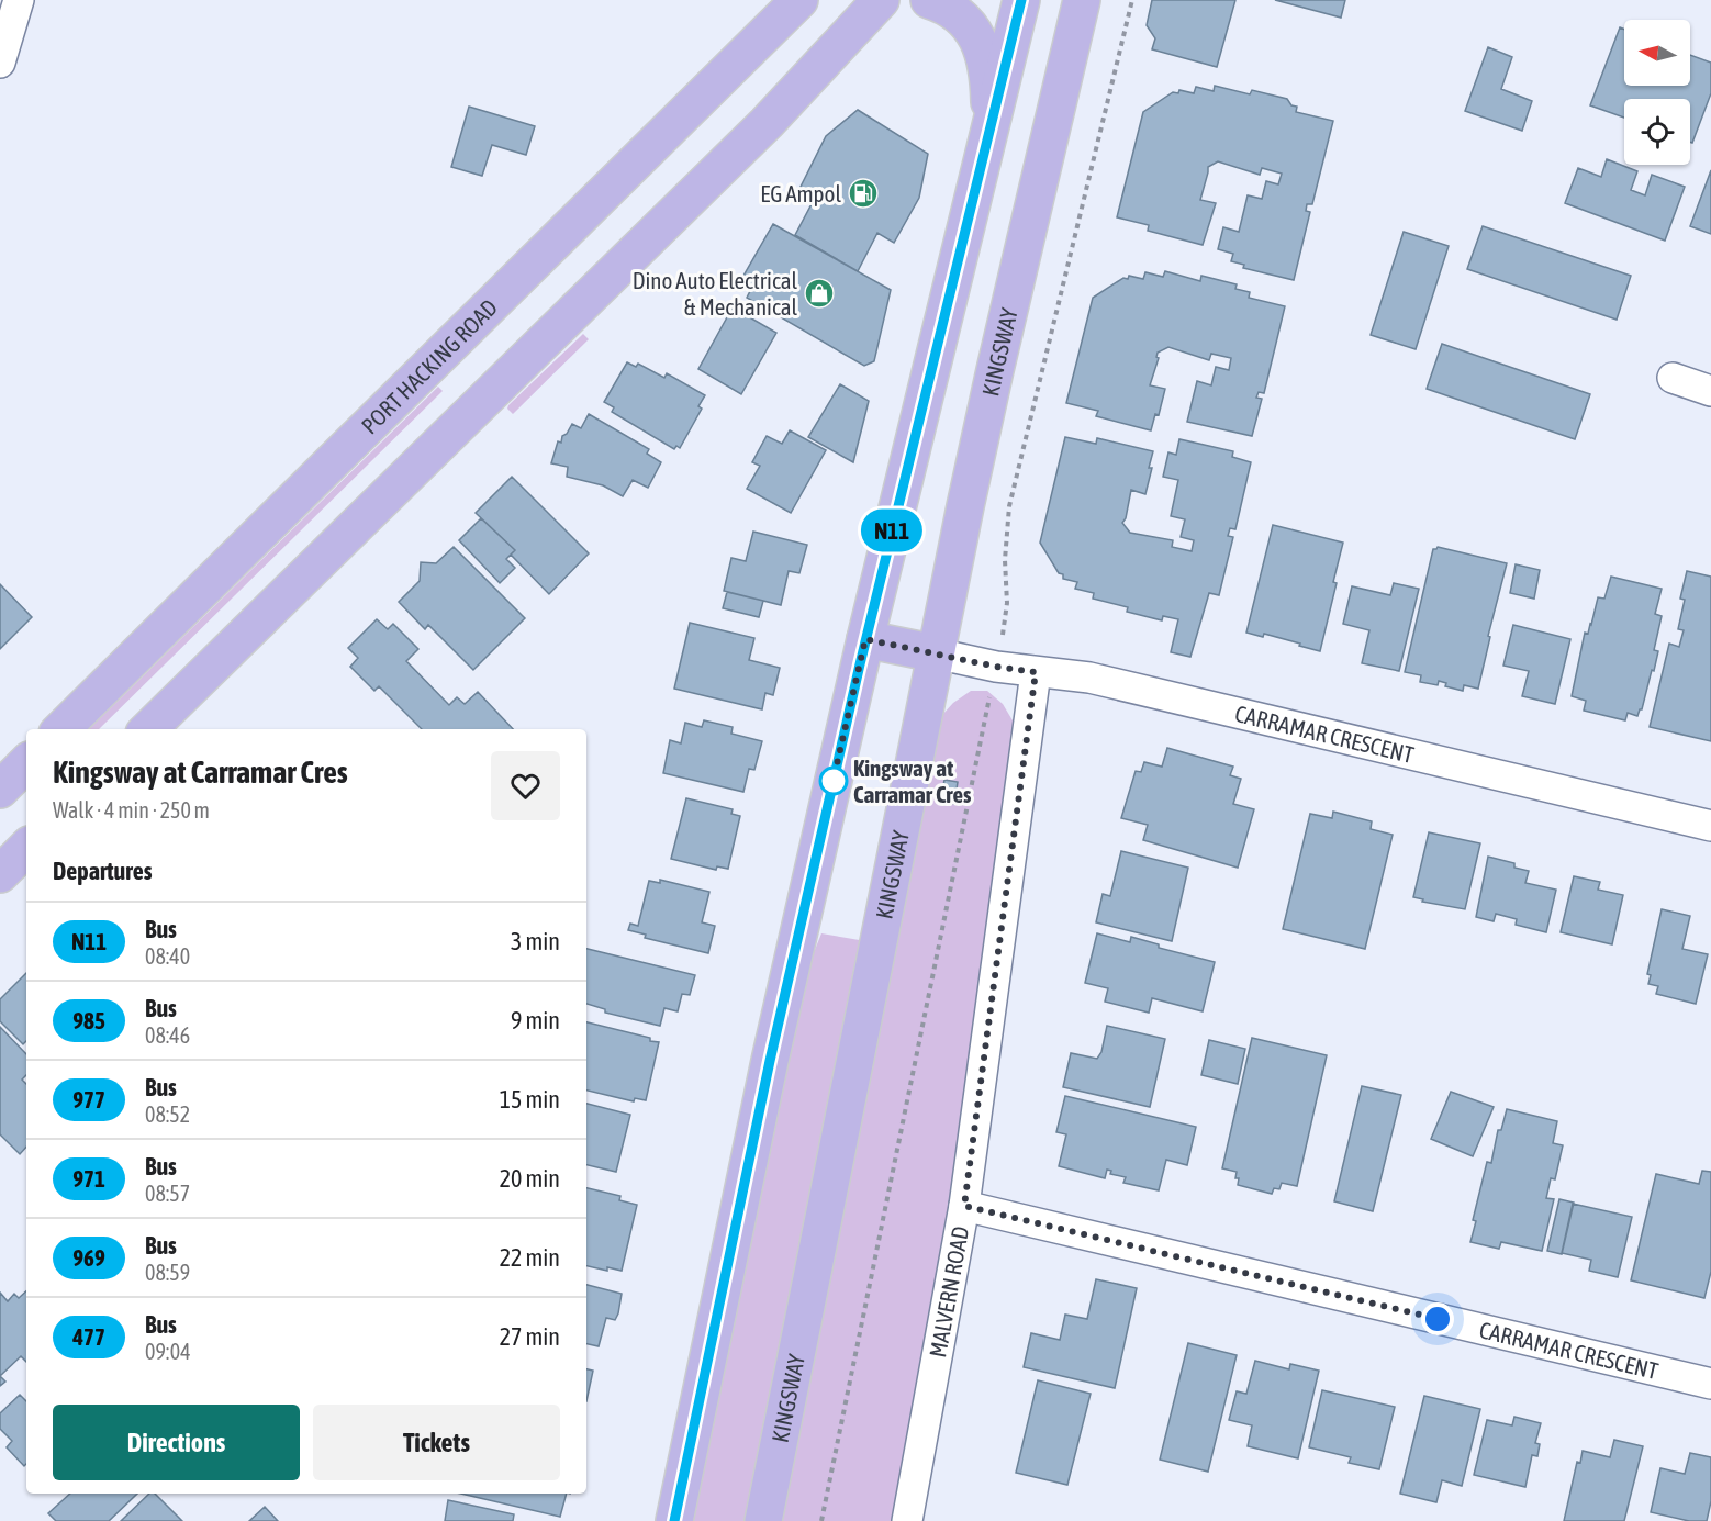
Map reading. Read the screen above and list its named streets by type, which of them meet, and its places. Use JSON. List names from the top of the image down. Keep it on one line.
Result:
{"streets":{"main road":["KINGSWAY","PORT HACKING ROAD"],"street":["CARRAMAR CRESCENT","MALVERN ROAD"]},"crossings":[["KINGSWAY","CARRAMAR CRESCENT"],["CARRAMAR CRESCENT","MALVERN ROAD"]],"places":{"fuel station":["EG Ampol"],"shop":["Dino Auto Electrical & Mechanical"],"other":["Kingsway at Carramar Cres"]},"lines":["bus line N11"],"north":"left","page":{"on_map":"N11","heading":[["Kingsway at Carramar Cres","Walk · 4 min · 250 m"],"Departures"],"list":[{"mark":"N11","name":"Bus","note":"08:40","value":"3 min"},{"mark":"985","name":"Bus","note":"08:46","value":"9 min"},{"mark":"977","name":"Bus","note":"08:52","value":"15 min"},{"mark":"971","name":"Bus","note":"08:57","value":"20 min"},{"mark":"969","name":"Bus","note":"08:59","value":"22 min"},{"mark":"477","name":"Bus","note":"09:04","value":"27 min"}],"buttons":["Directions","Tickets"]}}
